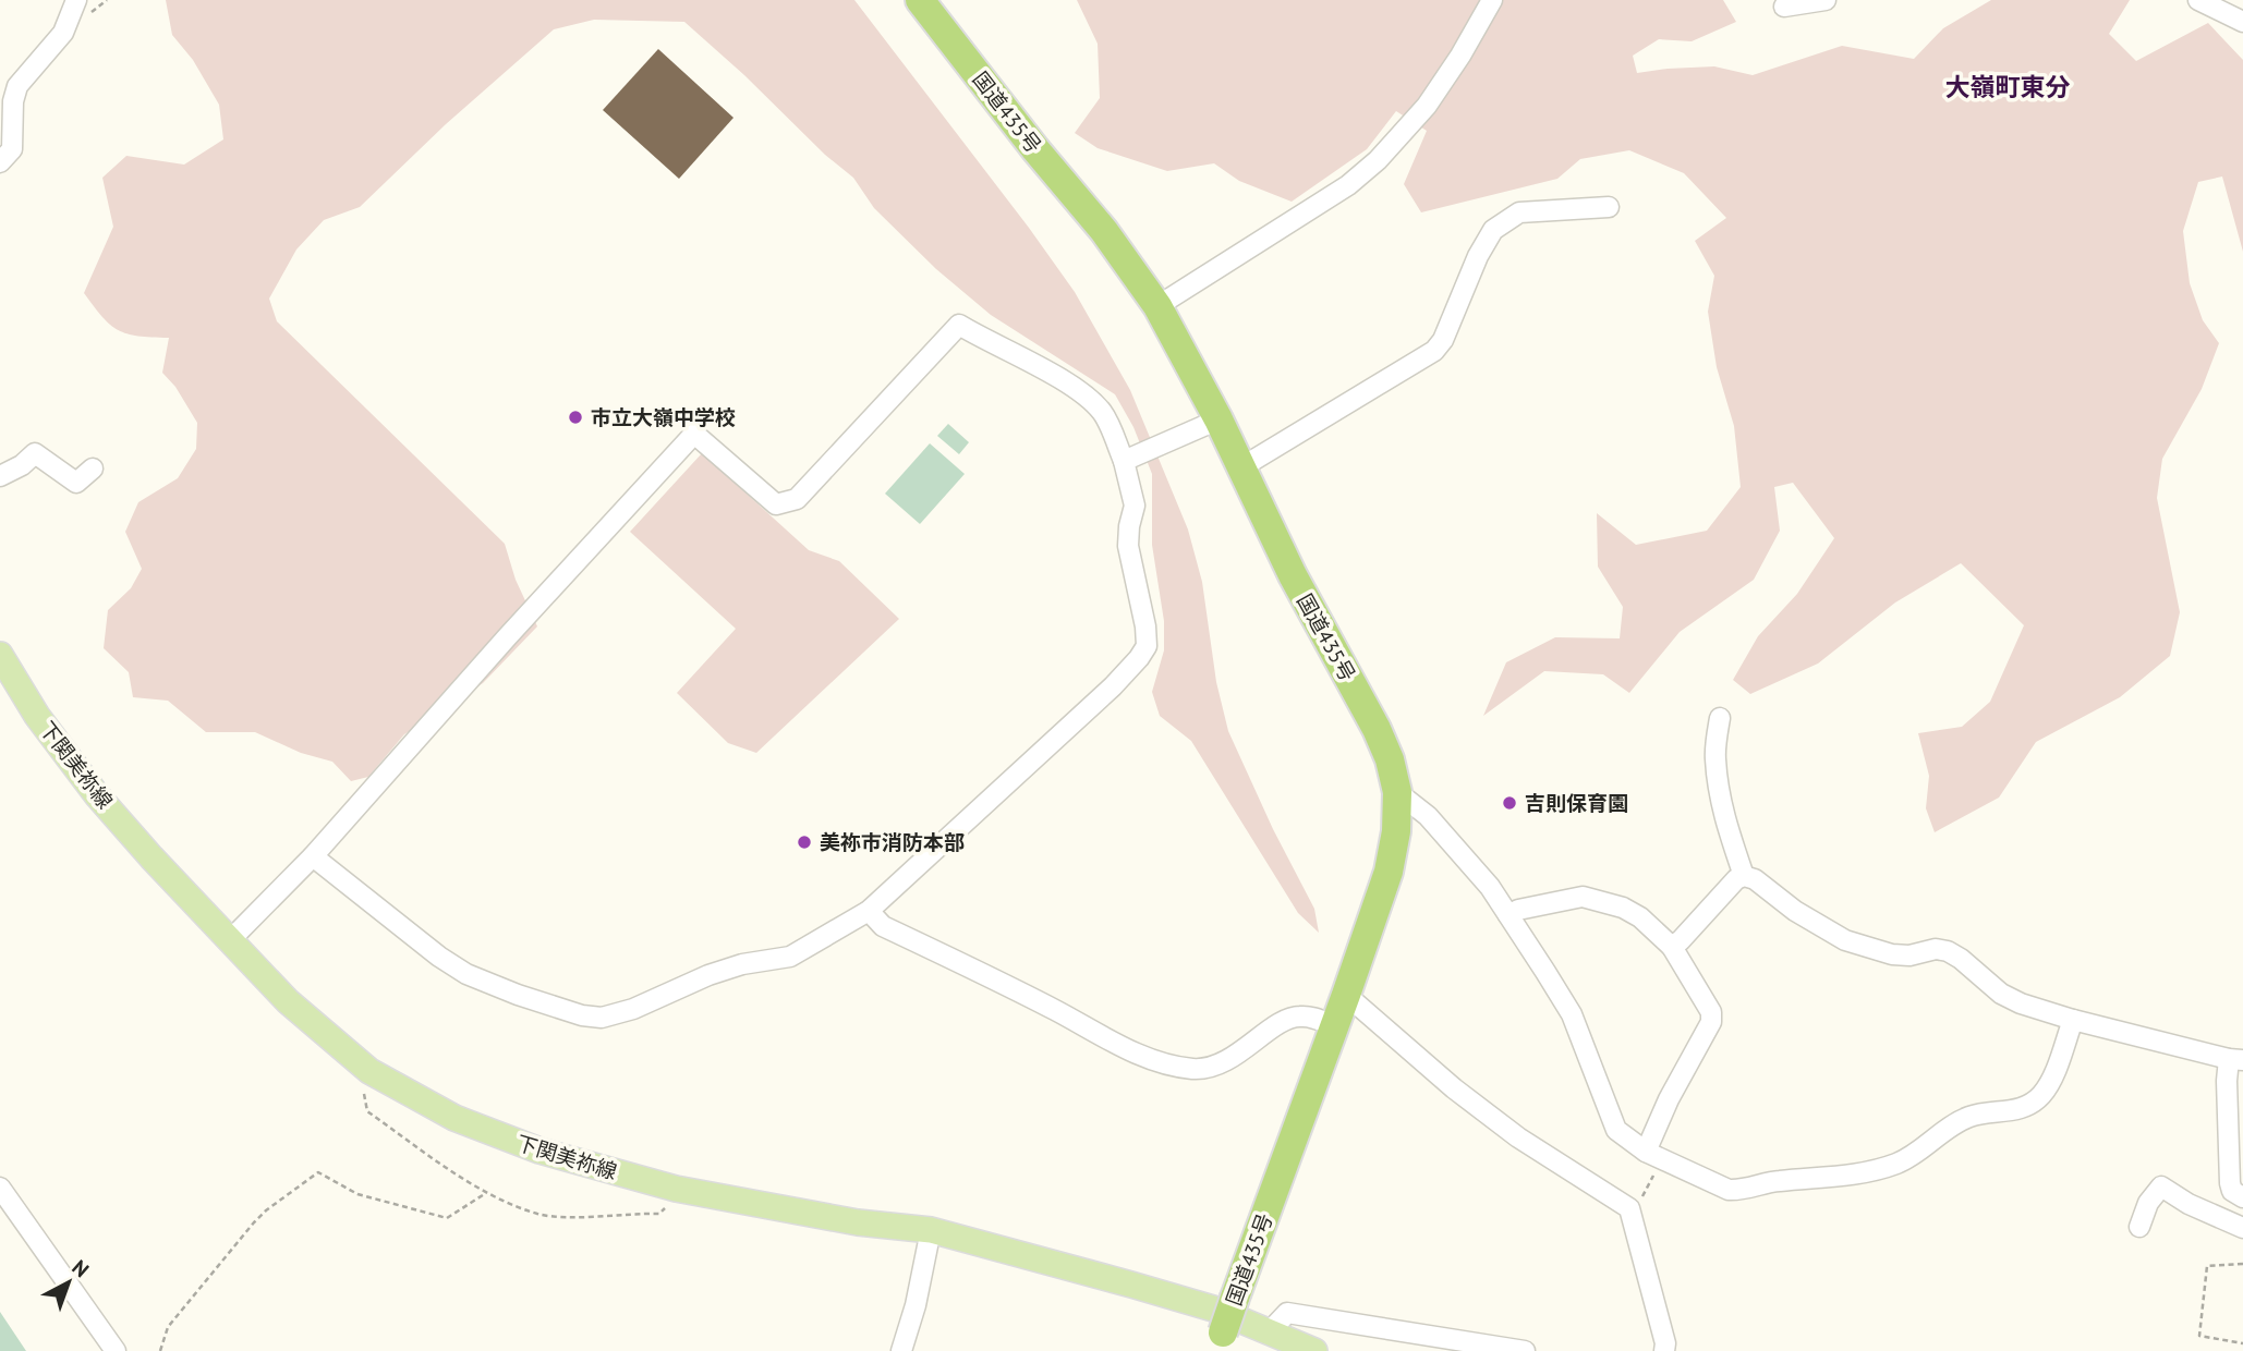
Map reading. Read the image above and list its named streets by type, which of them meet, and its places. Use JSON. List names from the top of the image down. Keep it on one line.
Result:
{"streets":{"highway":["国道435号"],"main road":["下関美祢線"]},"districts":["大嶺町東分"],"places":["市立大嶺中学校","吉則保育園","美祢市消防本部"],"north":"top right"}
